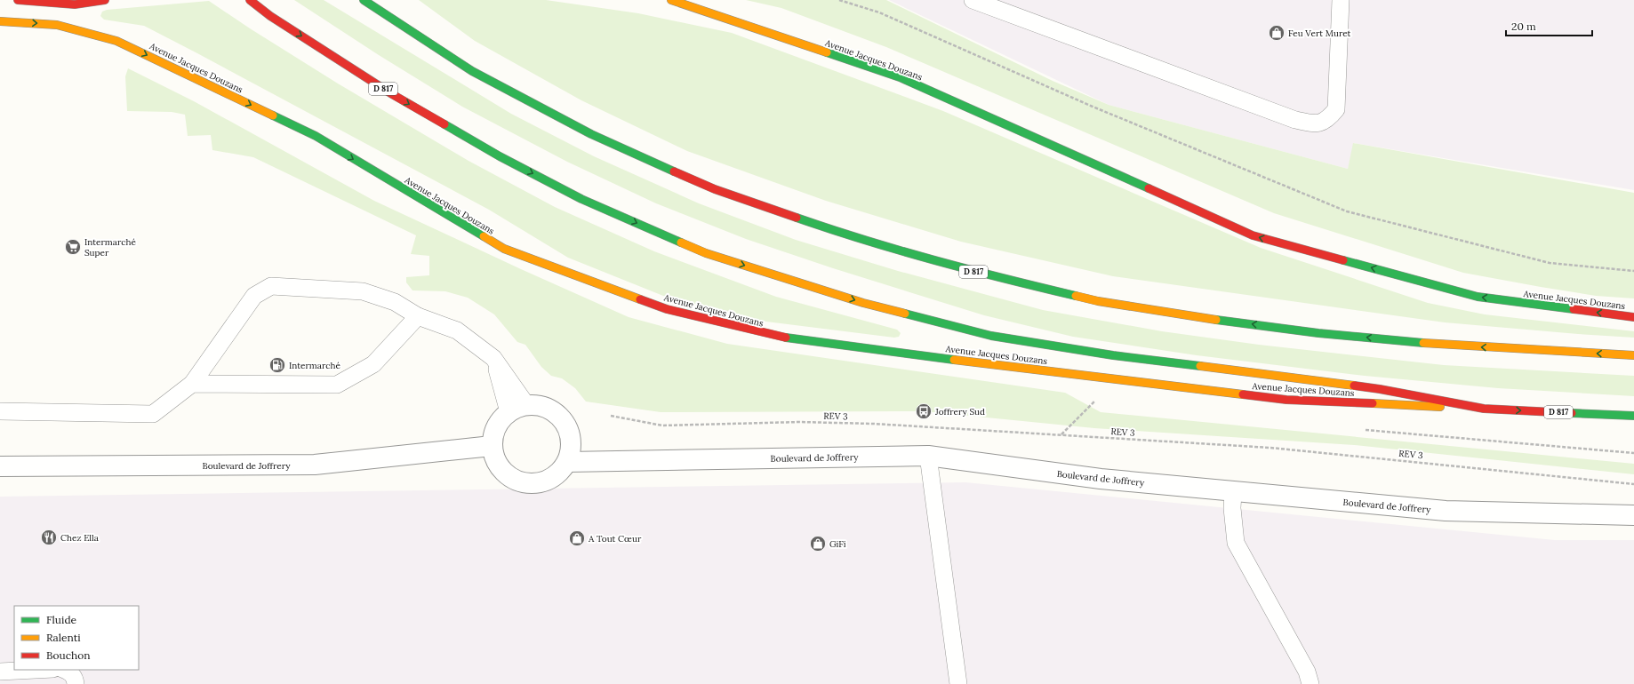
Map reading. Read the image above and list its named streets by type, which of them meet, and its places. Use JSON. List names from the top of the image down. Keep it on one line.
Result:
{"streets":{"main road":["Avenue Jacques Douzans","D 817"],"street":["Boulevard de Joffrery"],"path":["REV 3"]},"crossings":[["Avenue Jacques Douzans","D 817"]],"places":{"shop":["Feu Vert Muret","A Tout Cœur","GiFi"],"supermarket":["Intermarché Super"],"fuel station":["Intermarché"],"bus stop":["Joffrery Sud"],"restaurant":["Chez Ella"]},"legend":["Fluide","Ralenti","Bouchon"],"scale_bar":"20 m"}
